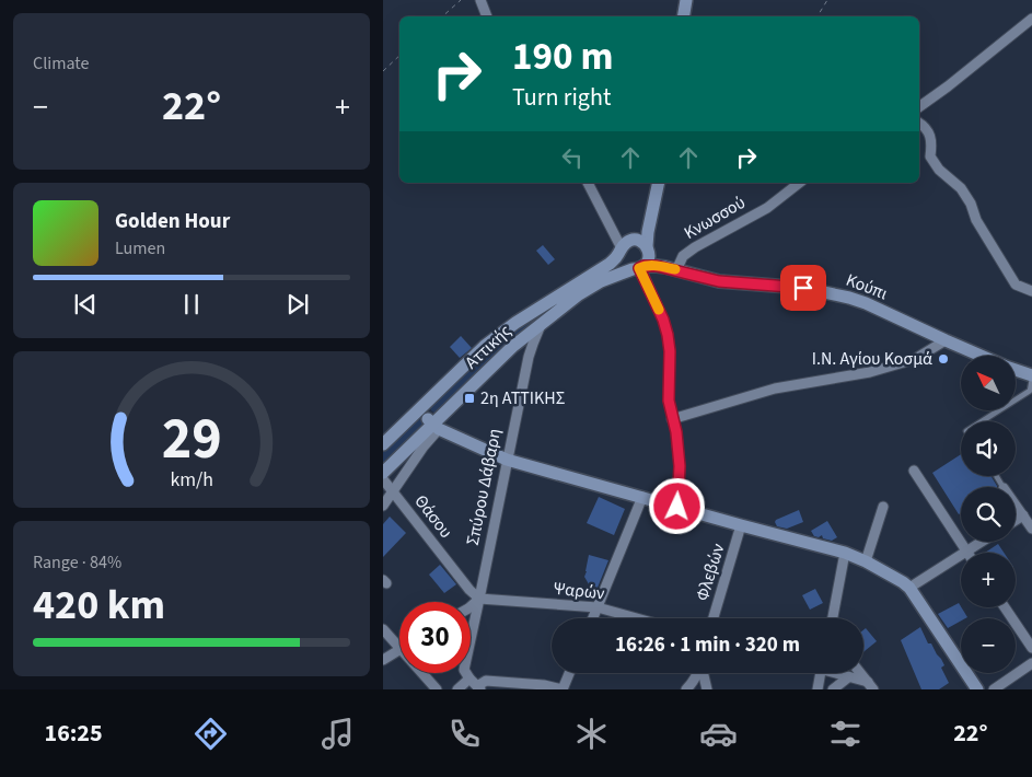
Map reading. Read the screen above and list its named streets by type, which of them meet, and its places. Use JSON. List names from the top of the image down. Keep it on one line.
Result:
{"streets":{"main road":["Κούπι","Αττικής"],"street":["Κνωσσού","Σπύρου Δάβαρη","Θάσου","Φλεβών","Ψαρών"]},"crossings":[["Κνωσσού","Κούπι"],["Αττικής","Σπύρου Δάβαρη"],["Σπύρου Δάβαρη","Θάσου"],["Σπύρου Δάβαρη","Ψαρών"],["Θάσου","Ψαρών"]],"places":{"other":["Ι.Ν. Αγίου Κοσμά"],"transit":["2η ΑΤΤΙΚΗΣ"]},"north":"top left","page":{"tile":["Climate",["Range · 84%","420 km"]],"turn":["190 m","Turn right"],"heat":["−","22°","+"],"song":["Golden Hour","Lumen"],"map_buttons":["+","−"],"limit":"30","trip":"16:26 · 1 min · 320 m","tabs":["16:25","22°"],"gauge":["29","km/h"]}}
